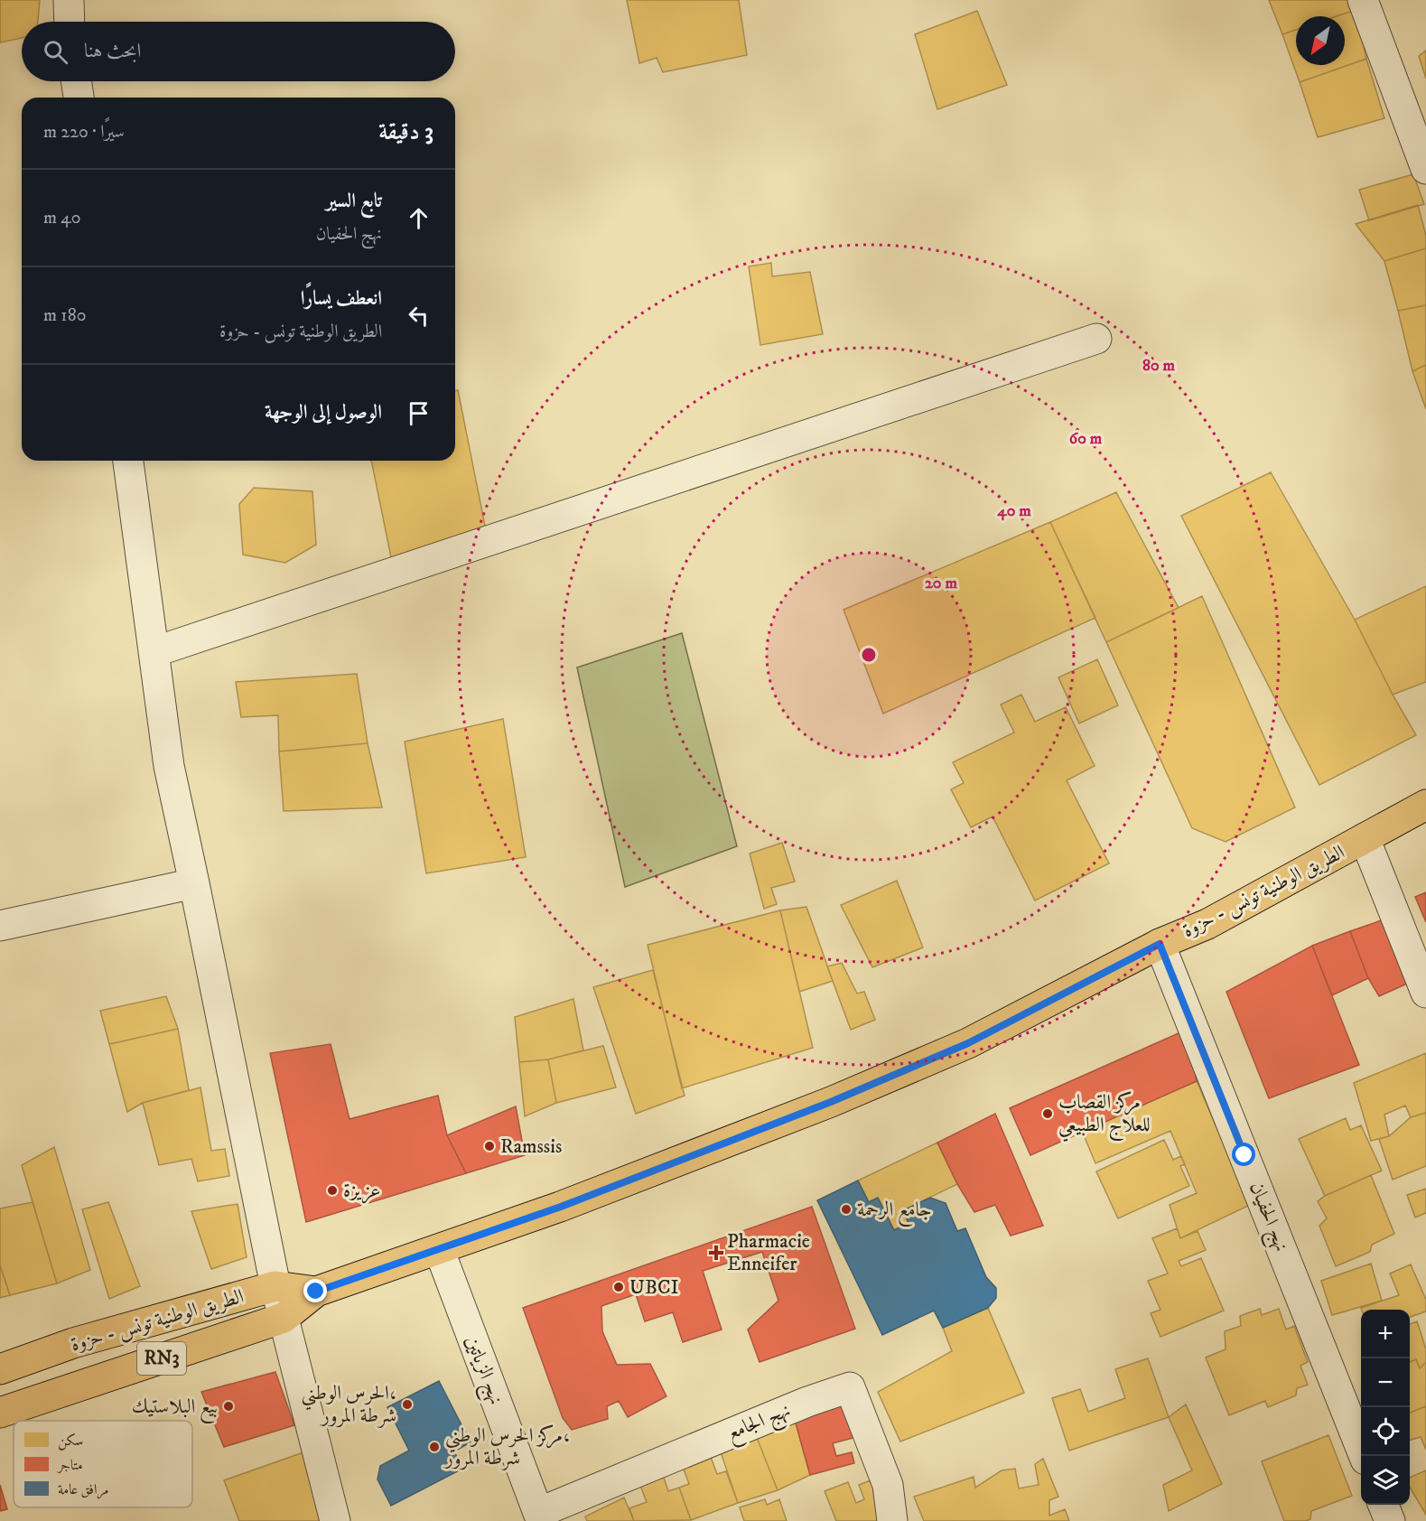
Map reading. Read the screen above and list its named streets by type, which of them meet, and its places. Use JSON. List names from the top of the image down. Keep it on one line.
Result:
{"streets":{"main road":["الطريق الوطنية تونس - حزوة","RN3"],"street":["نهج الحفيان","نهج الزياتين","نهج الجامع"]},"crossings":[["الطريق الوطنية تونس - حزوة","نهج الحفيان"],["الطريق الوطنية تونس - حزوة","نهج الزياتين"],["نهج الزياتين","نهج الجامع"]],"places":{"other":["مركز القصاب للعلاج الطبيعي","Ramssis","عزيزة","جامع الرحمة","UBCI","الحرس الوطني، شرطة المرور","بيع البلاستيك","مركز الحرس الوطني، شرطة المرور"],"health":["Pharmacie Enneifer"]},"legend":["سكن","متاجر","مرافق عامة"],"north":"bottom left","page":{"search":"ابحث هنا","heading":["3 دقيقة","سيرًا · 220 m"],"list":[["تابع السير","نهج الحفيان","40 m"],["انعطف يسارًا","الطريق الوطنية تونس - حزوة","180 m"],"الوصول إلى الوجهة"],"map_buttons":["+","−"]},"rings":["80 m","60 m","40 m","20 m"]}
